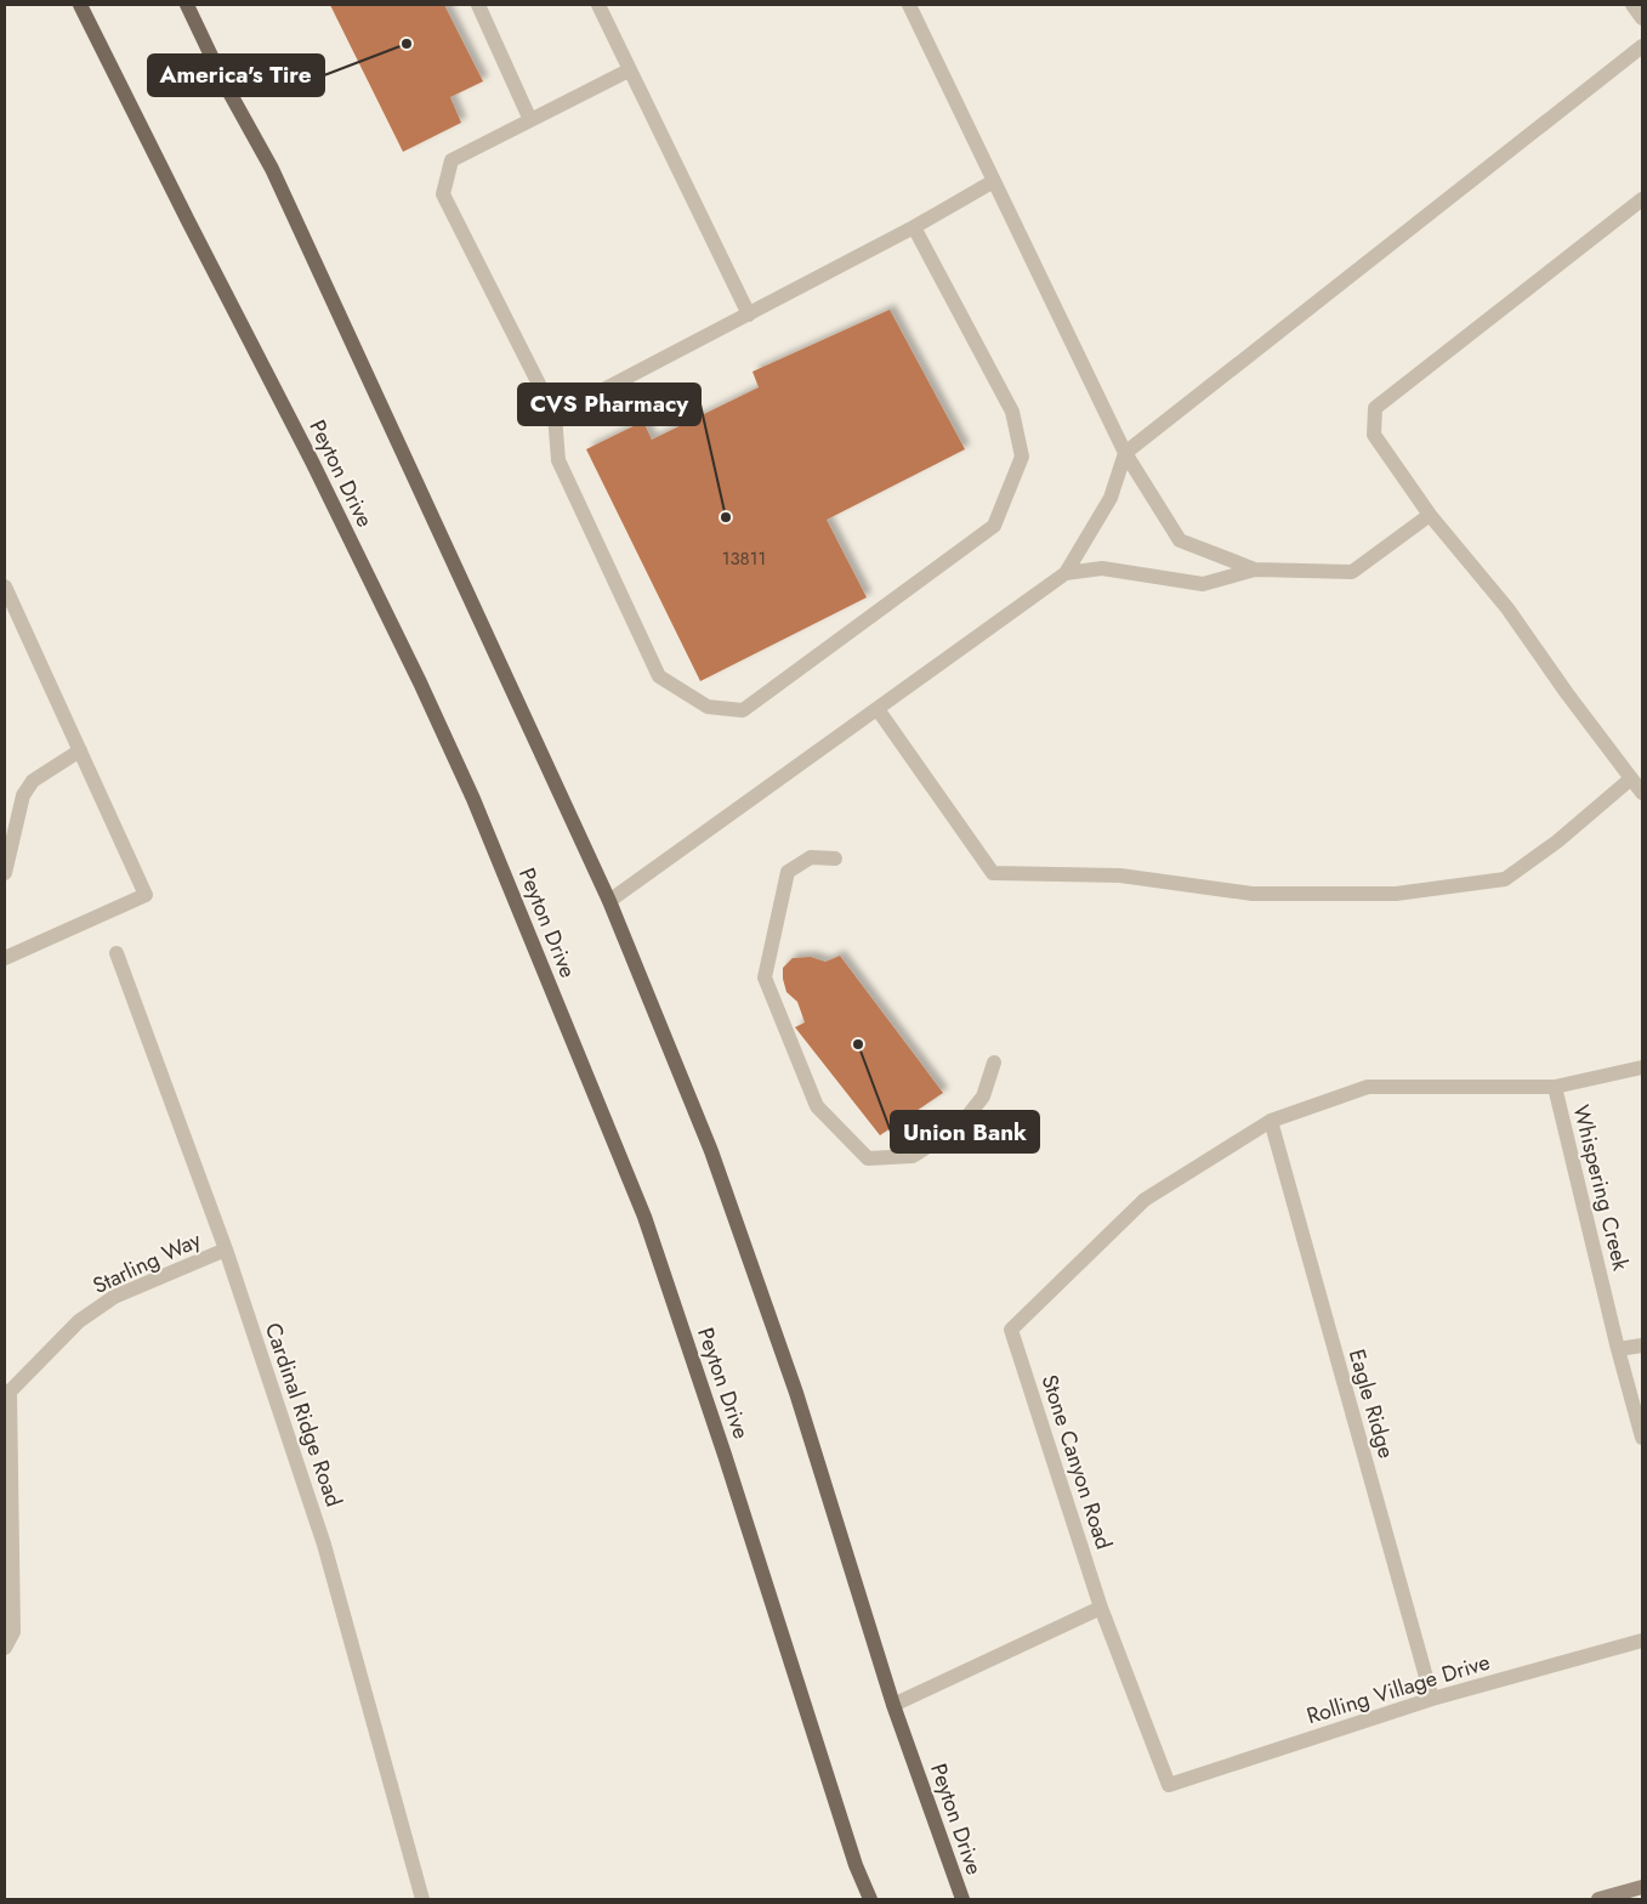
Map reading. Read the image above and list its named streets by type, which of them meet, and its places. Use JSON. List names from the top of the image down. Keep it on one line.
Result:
{"streets":{"main road":["Peyton Drive"],"street":["Whispering Creek","Starling Way","Eagle Ridge","Cardinal Ridge Road","Stone Canyon Road","Rolling Village Drive"]},"crossings":[["Starling Way","Cardinal Ridge Road"],["Eagle Ridge","Stone Canyon Road"],["Eagle Ridge","Rolling Village Drive"],["Stone Canyon Road","Rolling Village Drive"]],"places":["America's Tire","CVS Pharmacy","Union Bank"],"house_numbers":["13811"]}
